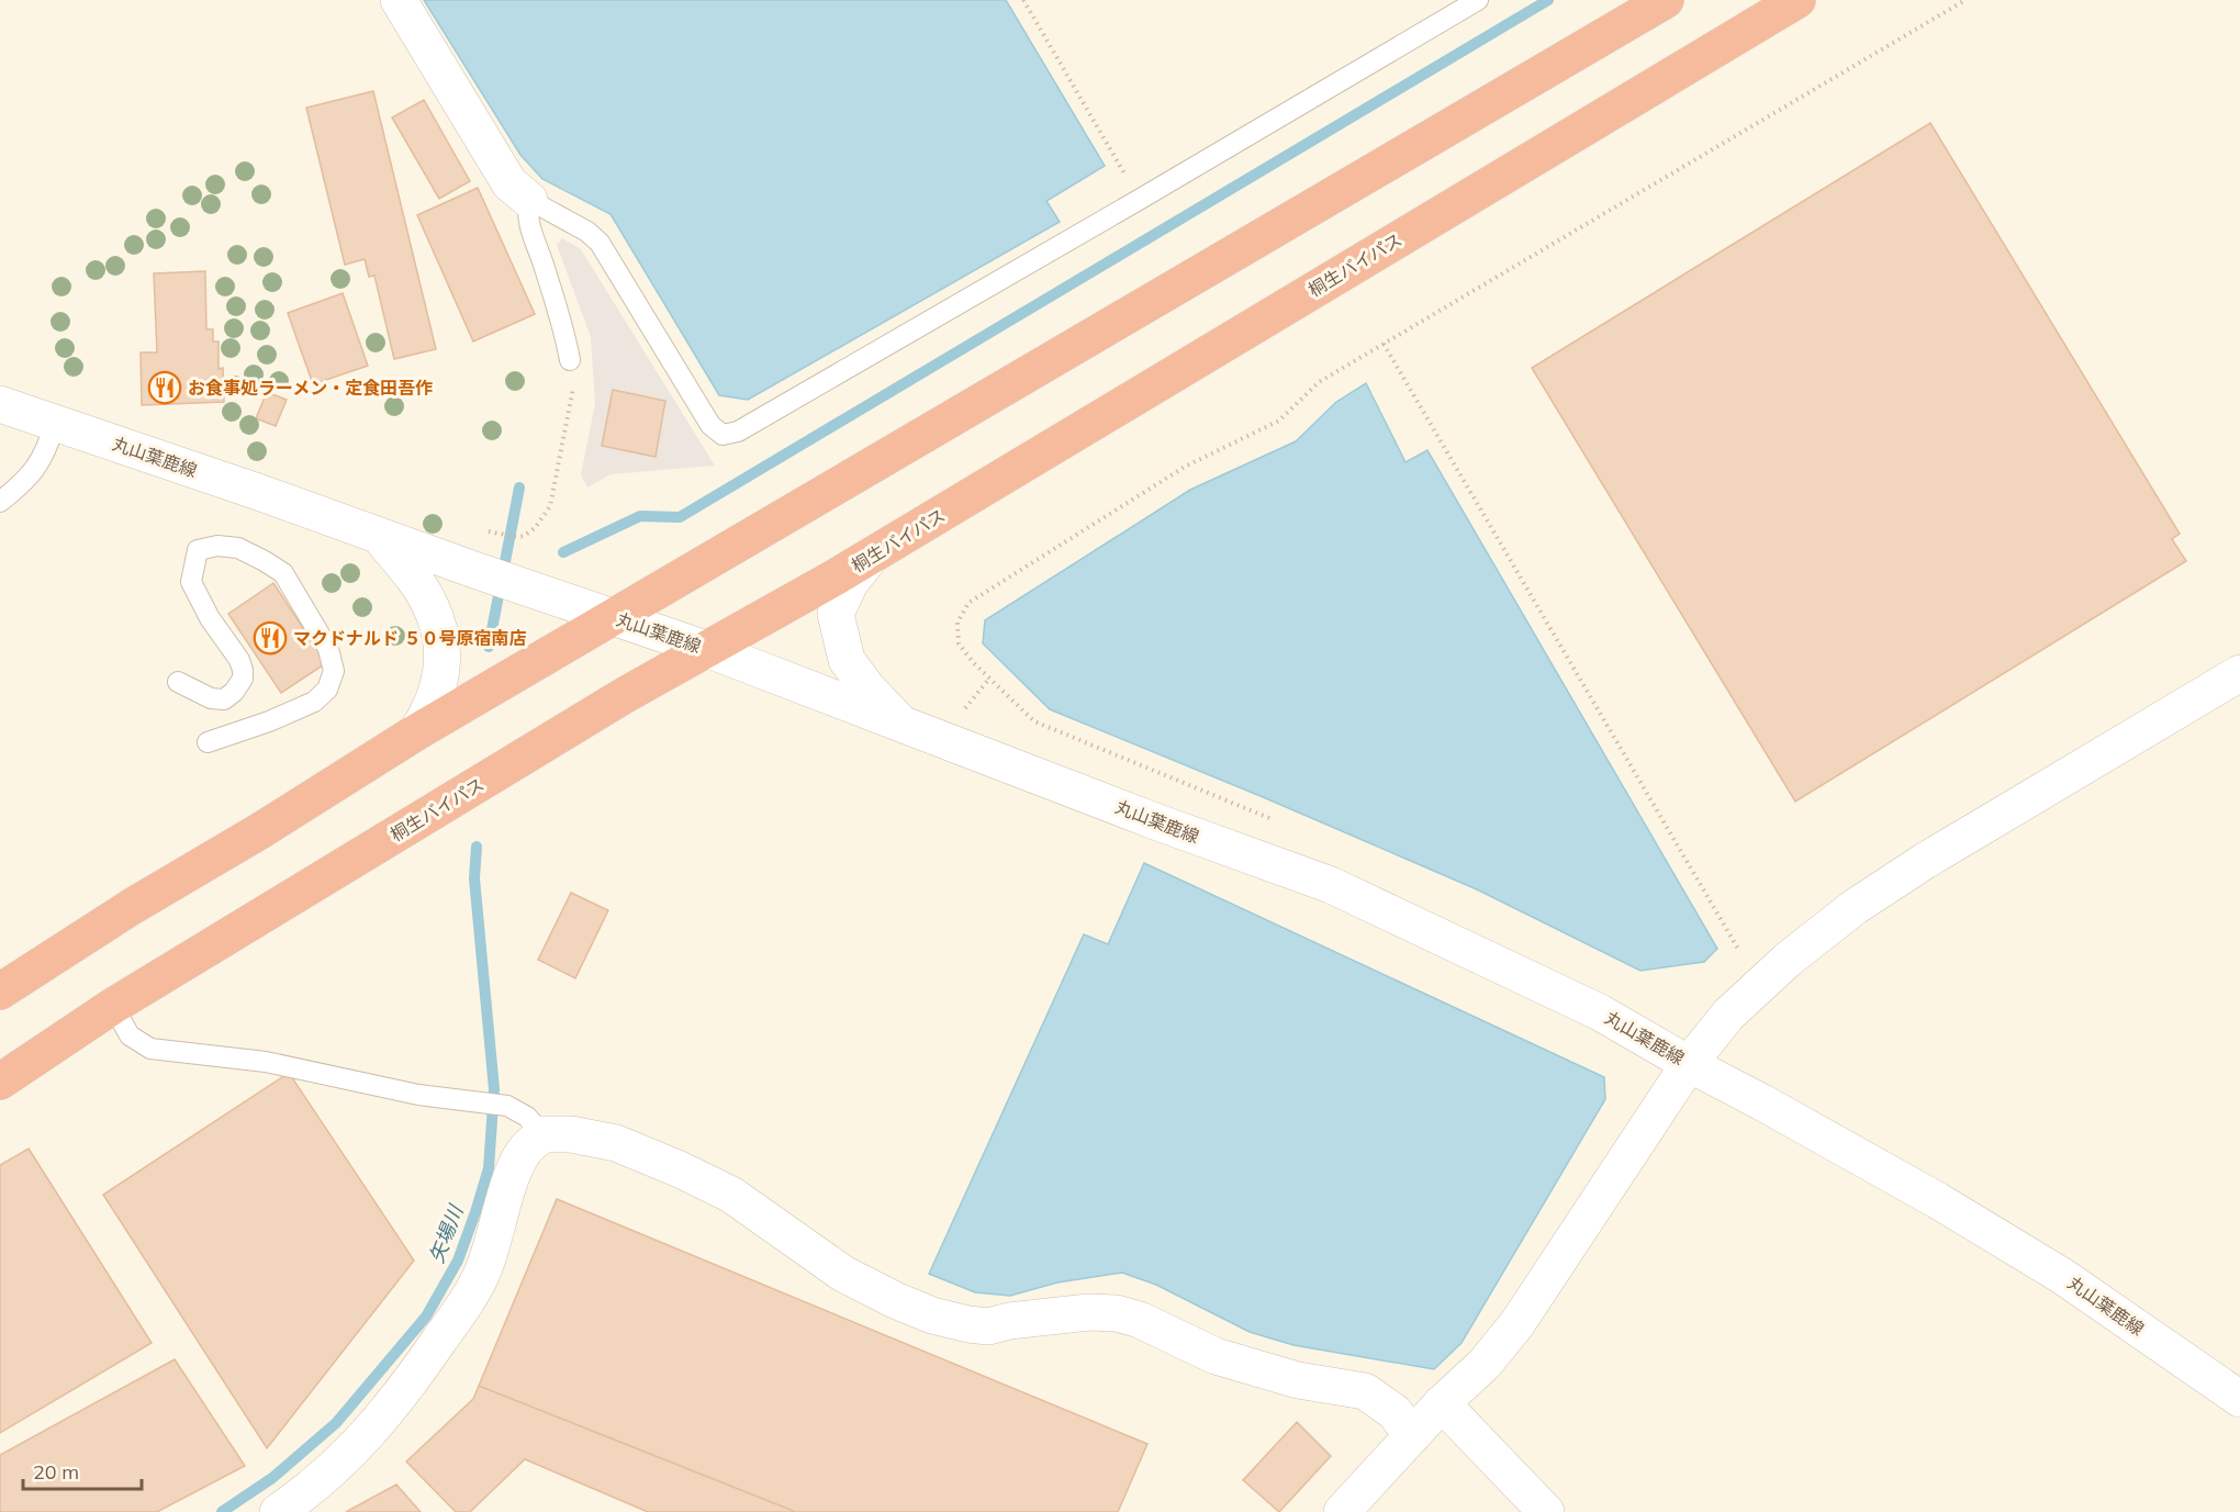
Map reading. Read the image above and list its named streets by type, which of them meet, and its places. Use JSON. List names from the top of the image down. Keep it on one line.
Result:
{"streets":{"highway":["桐生バイパス"],"street":["丸山葉鹿線"]},"crossings":[["桐生バイパス","丸山葉鹿線"]],"water":["矢場川"],"places":{"restaurant":["お食事処ラーメン・定食田吾作","マクドナルド ５０号原宿南店"]},"scale_bar":"20 m"}
